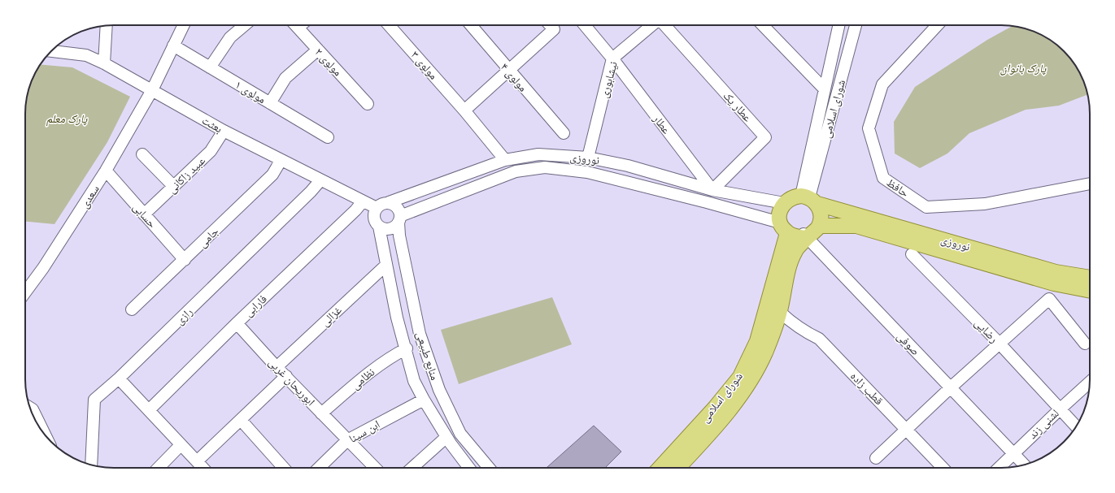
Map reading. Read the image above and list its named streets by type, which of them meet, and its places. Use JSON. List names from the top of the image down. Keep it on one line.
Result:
{"streets":{"main road":["شورای اسلامی","نوروزی"],"street":["مولوی ۲","مولوی ۳","مولوی ۴","نیشابوری","مولوی ۱","عطار یک","بعثت","عطار","عبید زاکانی","حافظ","سعدی","حسابی","جامی","فارابی","رازی","غزالی","رضایی","صوفی","منابع طبیعی","نظامی","ابوریحان غربی","قطب زاده","لشنی زند","ابن سینا"]},"crossings":[["مولوی ۳","نوروزی"],["نیشابوری","عطار"],["نیشابوری","نوروزی"],["مولوی ۱","سعدی"],["عطار یک","عطار"],["عطار یک","نوروزی"],["شورای اسلامی","نوروزی"],["شورای اسلامی","صوفی"],["شورای اسلامی","قطب زاده"],["بعثت","نوروزی"],["بعثت","عبید زاکانی"],["بعثت","سعدی"],["بعثت","جامی"],["بعثت","فارابی"],["بعثت","رازی"],["بعثت","منابع طبیعی"],["عطار","نوروزی"],["نوروزی","صوفی"],["نوروزی","منابع طبیعی"],["عبید زاکانی","حسابی"],["سعدی","حسابی"],["حسابی","جامی"],["فارابی","ابوریحان غربی"],["غزالی","منابع طبیعی"],["غزالی","ابوریحان غربی"],["رضایی","لشنی زند"],["صوفی","لشنی زند"],["منابع طبیعی","نظامی"],["منابع طبیعی","ابن سینا"],["نظامی","ابوریحان غربی"],["ابوریحان غربی","ابن سینا"]],"parks":["پارک بانوان","پارک معلم"]}
